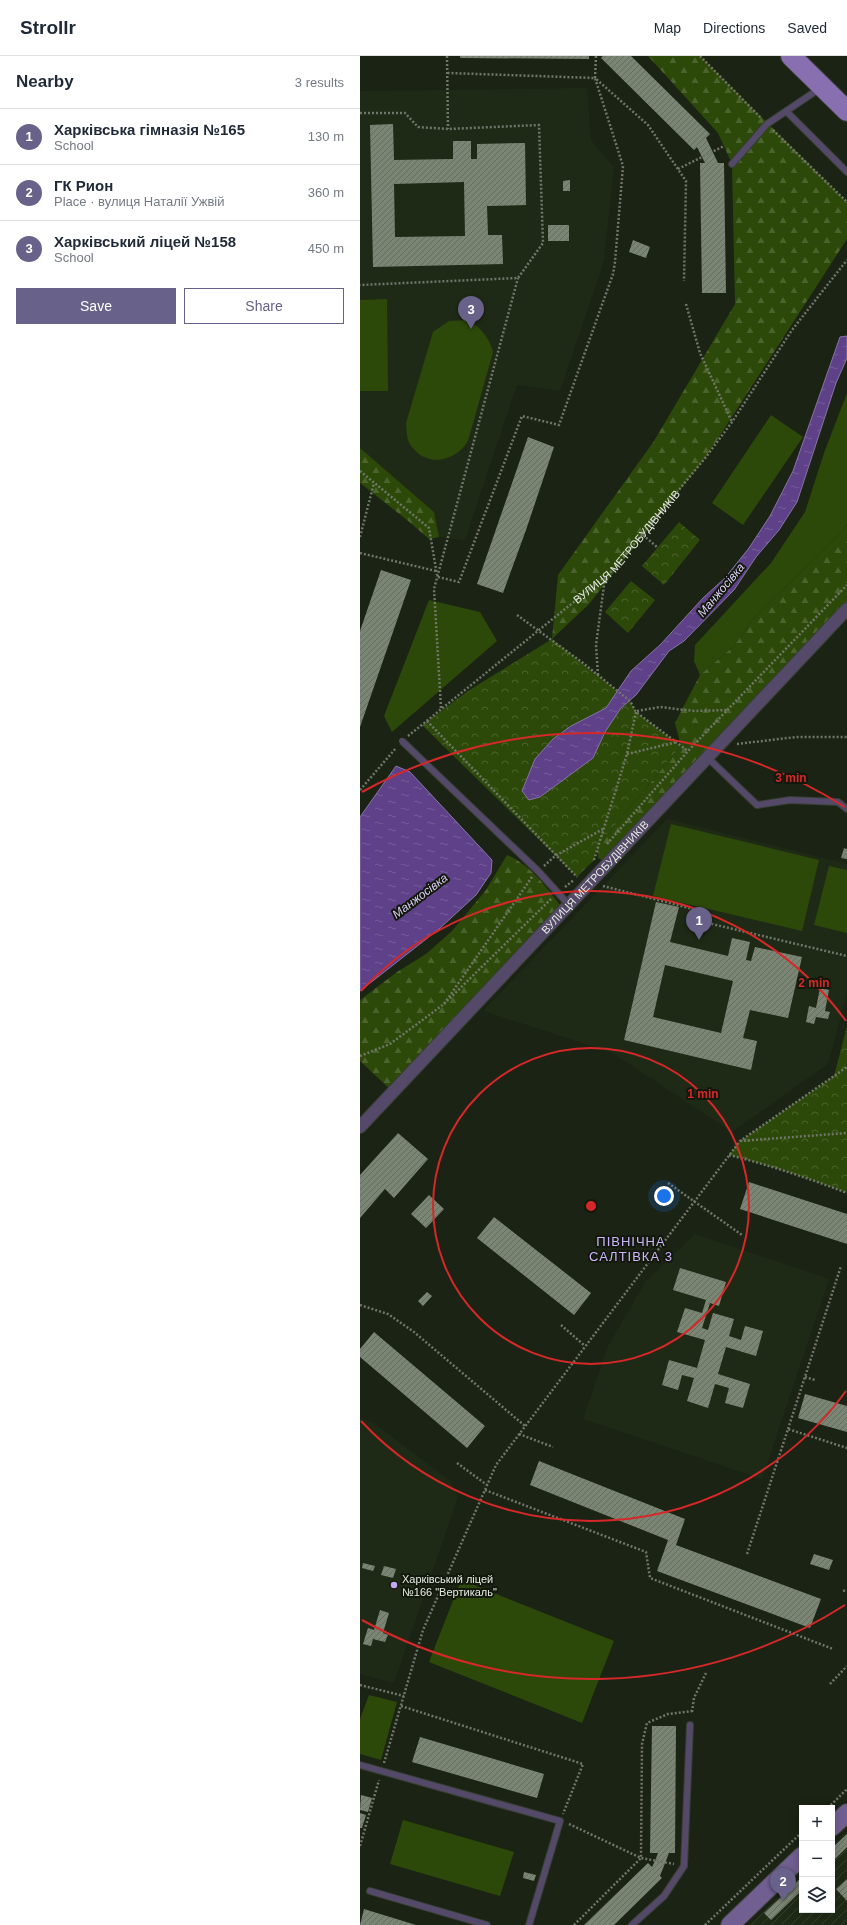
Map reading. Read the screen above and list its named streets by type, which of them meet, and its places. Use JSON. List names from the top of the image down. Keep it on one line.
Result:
{"streets":{"street":["ВУЛИЦЯ МЕТРОБУДІВНИКІВ"]},"districts":["ПІВНІЧНА САЛТІВКА 3"],"water":["Манжосівка"],"places":["Харківський ліцей №166 \"Вертикаль\""],"page":{"header":"Strollr","nav":["Map","Directions","Saved"],"heading":["Nearby","3 results"],"list":[{"mark":"1","name":"Харківська гімназія №165","note":"School","value":"130 m"},{"mark":"2","name":"ГК Рион","note":"Place · вулиця Наталії Ужвій","value":"360 m"},{"mark":"3","name":"Харківський ліцей №158","note":"School","value":"450 m"}],"buttons":["Save","Share"],"pins":["3","1","2"],"map_buttons":["+","−"]},"rings":["3 min","2 min","1 min"]}
